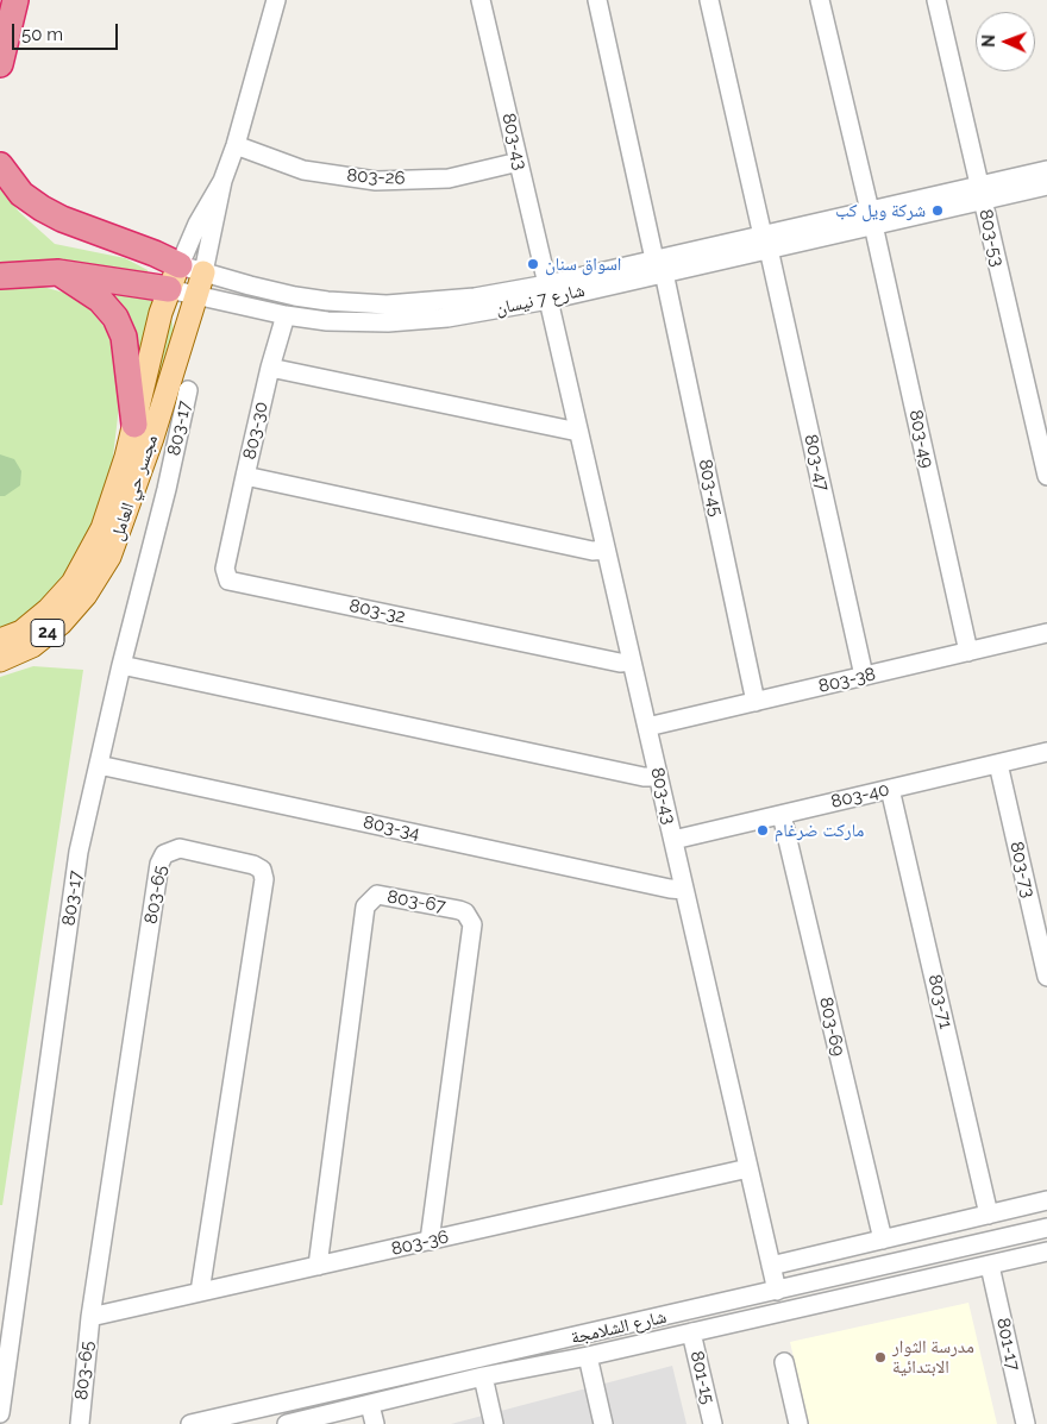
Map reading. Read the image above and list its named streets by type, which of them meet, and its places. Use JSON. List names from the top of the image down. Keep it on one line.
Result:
{"streets":{"main road":["مجسر حي العامل","24"],"street":["803-43","803-26","803-53","شارع 7 نيسان","803-17","803-30","803-49","803-47","803-45","803-32","803-38","803-40","803-34","803-73","803-65","803-67","803-71","803-69","803-36","شارع الشلامجة","801-17","801-15"]},"crossings":[["803-43","803-26"],["803-43","شارع 7 نيسان"],["803-43","803-30"],["803-43","803-32"],["803-43","803-38"],["803-43","803-40"],["803-43","803-34"],["803-43","803-36"],["803-43","شارع الشلامجة"],["803-53","شارع 7 نيسان"],["شارع 7 نيسان","803-30"],["شارع 7 نيسان","803-49"],["شارع 7 نيسان","803-47"],["شارع 7 نيسان","مجسر حي العامل"],["شارع 7 نيسان","803-45"],["803-17","803-34"],["803-30","803-32"],["803-49","803-38"],["803-47","803-38"],["803-45","803-38"],["803-40","803-73"],["803-40","803-71"],["803-40","803-69"],["803-65","803-36"],["803-67","803-36"],["شارع الشلامجة","801-17"],["شارع الشلامجة","801-15"]],"places":["شركة ويل كب","اسواق سنان","ماركت ضرغام","مدرسة الثوار الابتدائية"],"scale_bar":"50 m","north":"left"}
